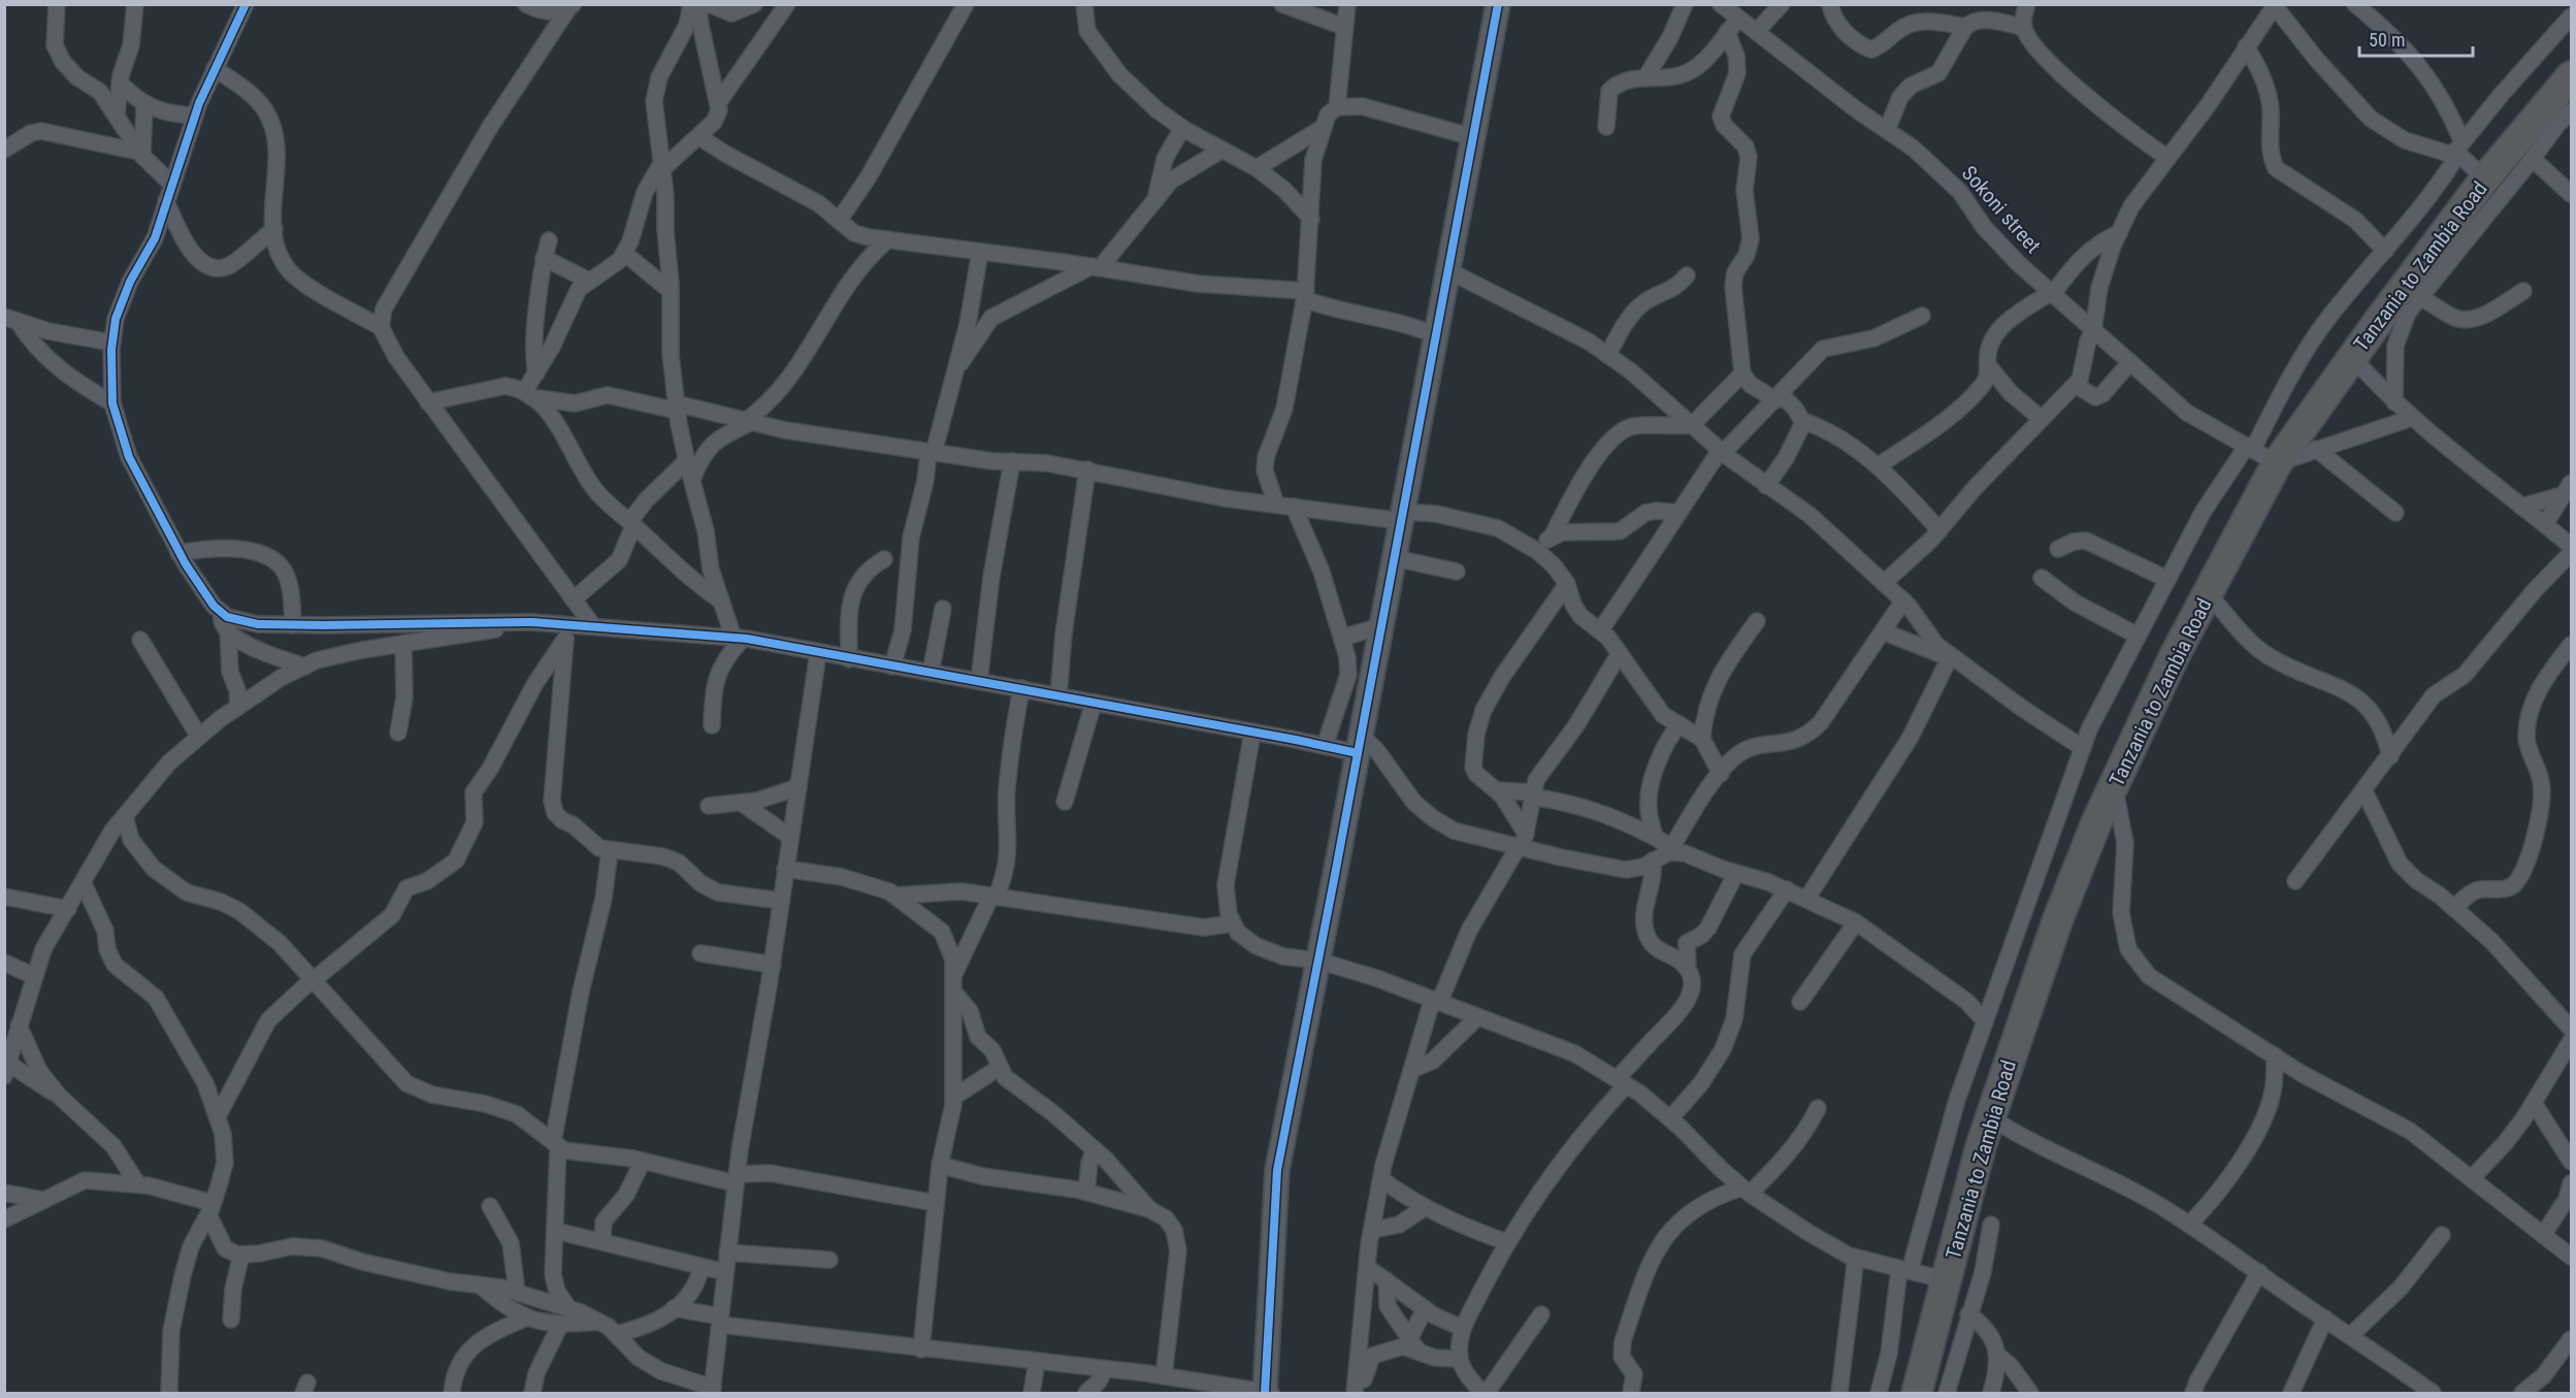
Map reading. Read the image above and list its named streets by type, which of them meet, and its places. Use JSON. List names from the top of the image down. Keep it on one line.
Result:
{"streets":{"highway":["Tanzania to Zambia Road"],"street":["Sokoni street"]},"crossings":[["Sokoni street","Tanzania to Zambia Road"]],"scale_bar":"50 m"}
